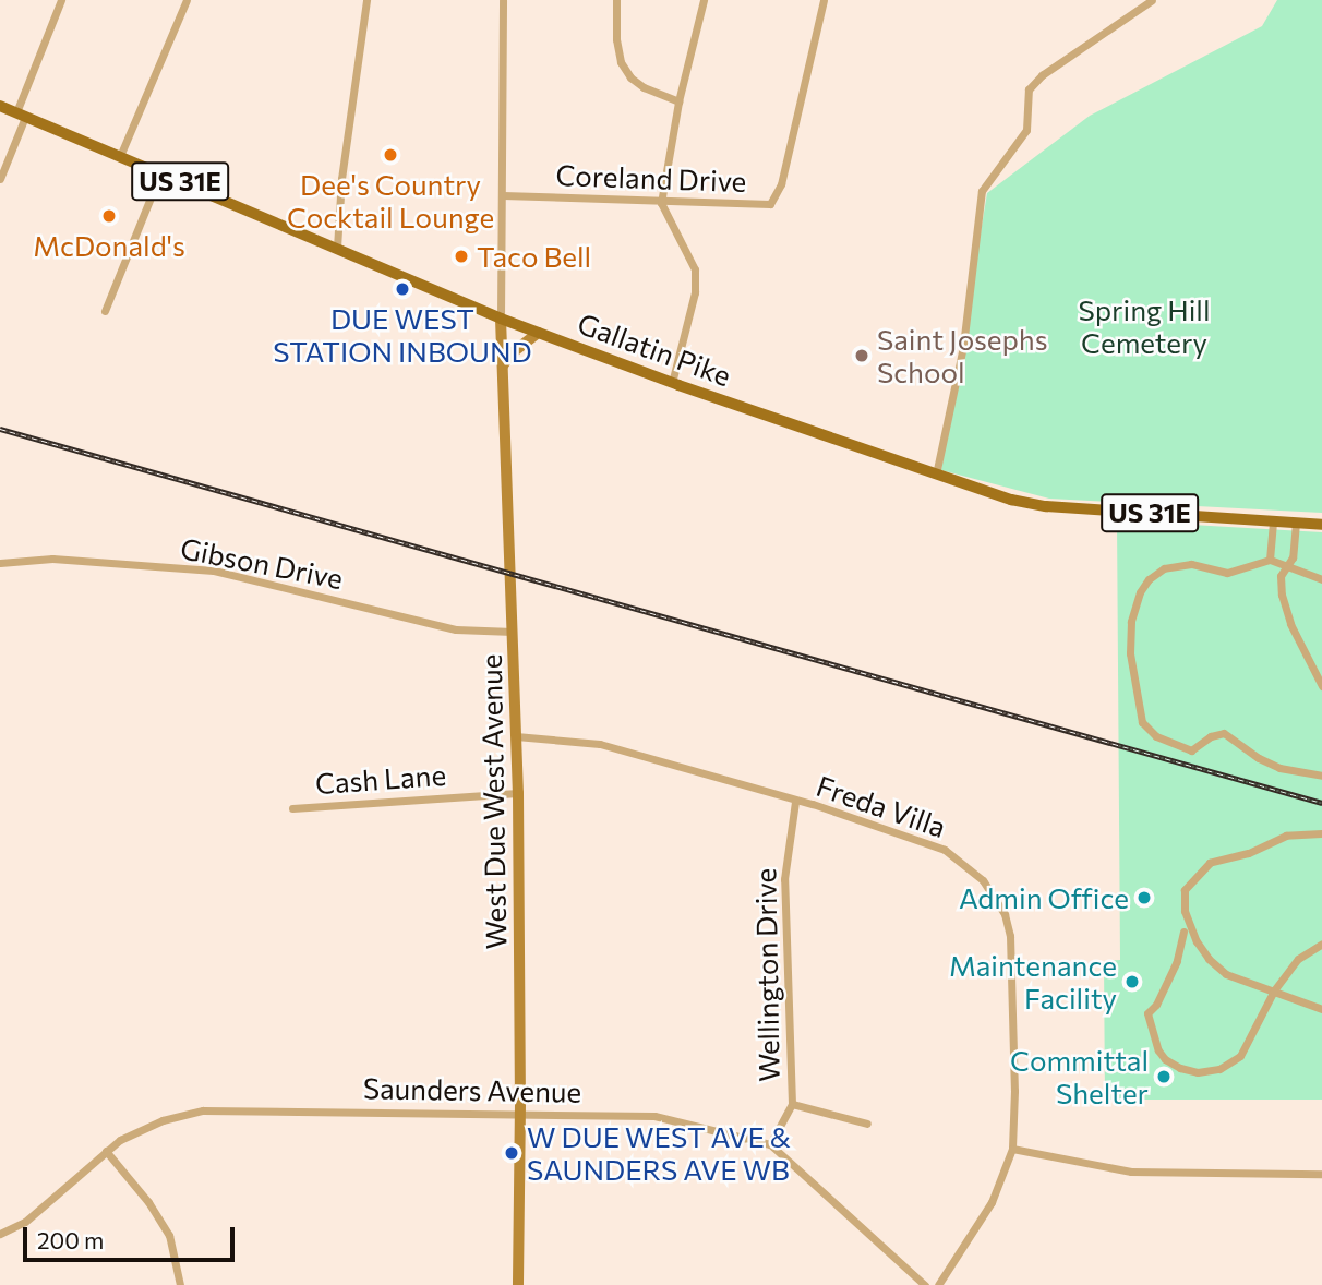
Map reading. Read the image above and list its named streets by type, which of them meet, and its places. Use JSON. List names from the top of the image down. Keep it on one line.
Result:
{"streets":{"main road":["US 31E","Gallatin Pike","West Due West Avenue"],"street":["Coreland Drive","Gibson Drive","Cash Lane","Freda Villa","Wellington Drive","Saunders Avenue"]},"crossings":[["Gallatin Pike","West Due West Avenue"],["Gibson Drive","West Due West Avenue"],["Cash Lane","West Due West Avenue"],["West Due West Avenue","Freda Villa"],["West Due West Avenue","Saunders Avenue"],["Freda Villa","Wellington Drive"],["Wellington Drive","Saunders Avenue"]],"parks":["Spring Hill Cemetery"],"places":["Dee's Country Cocktail Lounge","McDonald's","Taco Bell","DUE WEST STATION INBOUND","Saint Josephs School","Admin Office","Maintenance Facility","Committal Shelter","W DUE WEST AVE & SAUNDERS AVE WB"],"scale_bar":"200 m"}
